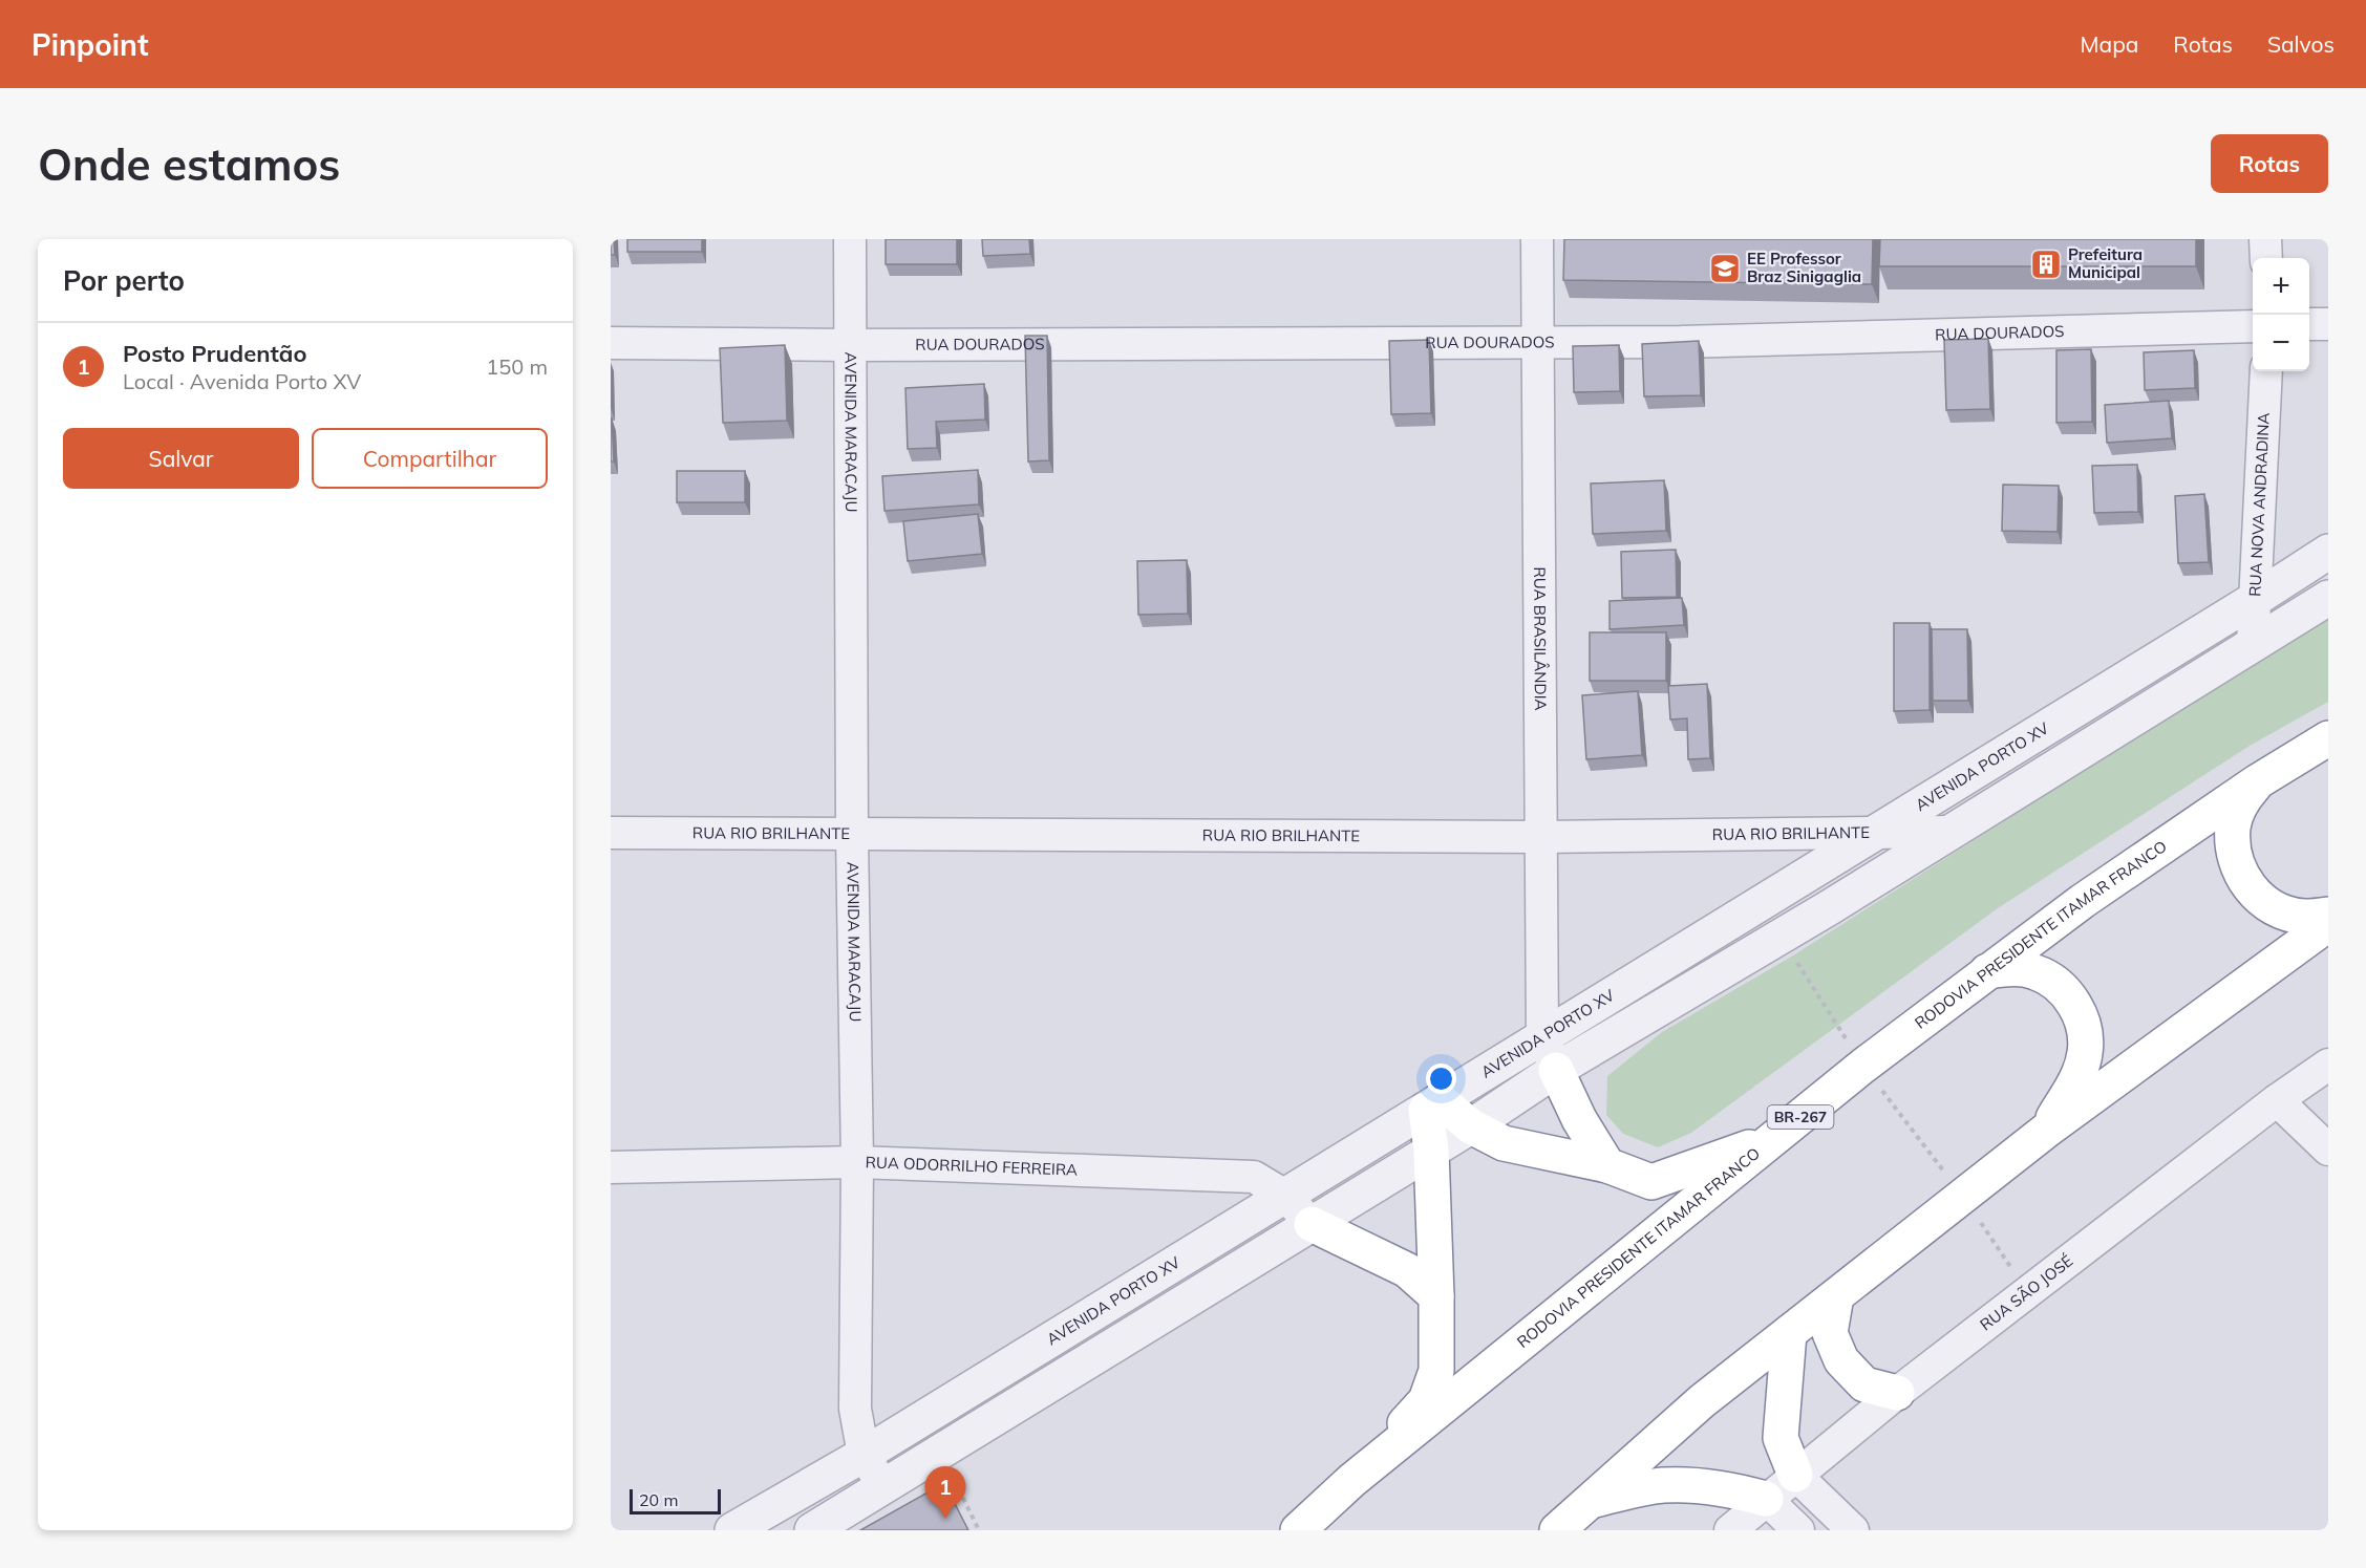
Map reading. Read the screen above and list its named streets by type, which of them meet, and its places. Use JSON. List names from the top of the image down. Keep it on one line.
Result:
{"streets":{"highway":["RODOVIA PRESIDENTE ITAMAR FRANCO","BR-267"],"street":["RUA DOURADOS","AVENIDA MARACAJU","RUA NOVA ANDRADINA","RUA BRASILÂNDIA","AVENIDA PORTO XV","RUA RIO BRILHANTE","RUA ODORRILHO FERREIRA","RUA SÃO JOSÉ"]},"crossings":[["RUA DOURADOS","AVENIDA MARACAJU"],["RUA DOURADOS","RUA BRASILÂNDIA"],["AVENIDA MARACAJU","AVENIDA PORTO XV"],["AVENIDA MARACAJU","RUA RIO BRILHANTE"],["AVENIDA MARACAJU","RUA ODORRILHO FERREIRA"],["RUA NOVA ANDRADINA","AVENIDA PORTO XV"],["RUA BRASILÂNDIA","AVENIDA PORTO XV"],["RUA BRASILÂNDIA","RUA RIO BRILHANTE"],["AVENIDA PORTO XV","RUA RIO BRILHANTE"],["AVENIDA PORTO XV","RUA ODORRILHO FERREIRA"]],"places":{"building":["Prefeitura Municipal"],"school or university":["EE Professor Braz Sinigaglia"]},"scale_bar":"20 m","page":{"header":"Pinpoint","nav":["Mapa","Rotas","Salvos"],"buttons":["Rotas",["Salvar","Compartilhar"]],"title":"Onde estamos","heading":"Por perto","map_buttons":["+","−"],"list":[{"mark":"1","name":"Posto Prudentão","note":"Local · Avenida Porto XV","value":"150 m"}],"pins":"1","scale":"20 m"}}
